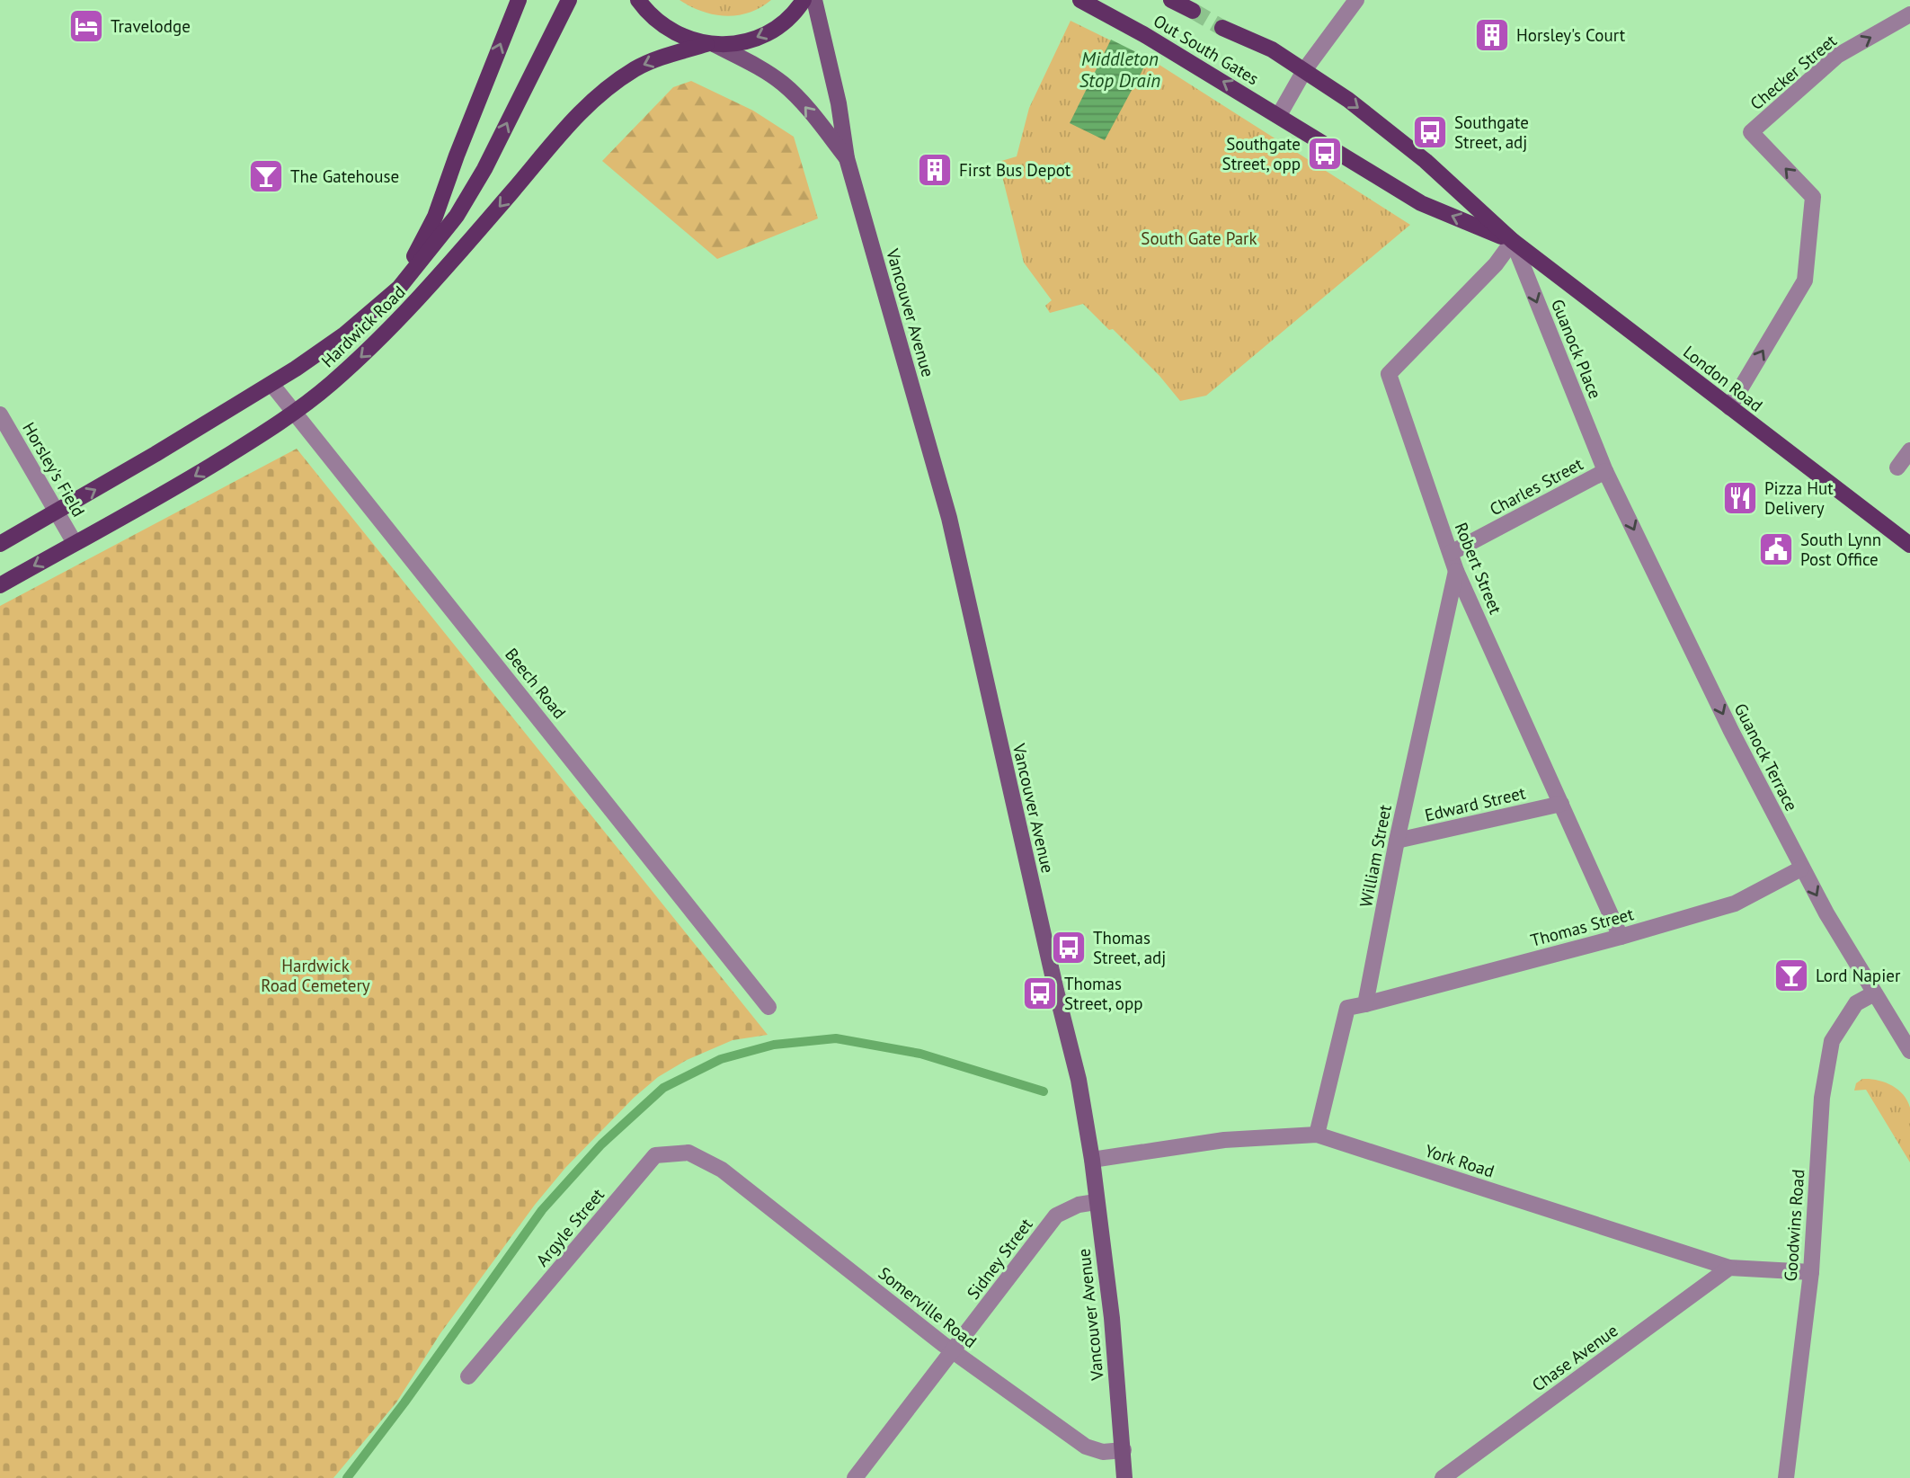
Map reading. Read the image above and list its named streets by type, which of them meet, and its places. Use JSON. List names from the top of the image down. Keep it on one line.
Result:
{"streets":{"main road":["Out South Gates","Vancouver Avenue","Hardwick Road","London Road"],"street":["Checker Street","Guanock Place","Horsley's Field","Charles Street","Robert Street","Beech Road","Guanock Terrace","Edward Street","William Street","Thomas Street","York Road","Goodwins Road","Argyle Street","Sidney Street","Somerville Road","Chase Avenue"]},"crossings":[["Out South Gates","London Road"],["Checker Street","London Road"],["Vancouver Avenue","Hardwick Road"],["Vancouver Avenue","York Road"],["Vancouver Avenue","Sidney Street"],["Vancouver Avenue","Somerville Road"],["Hardwick Road","Horsley's Field"],["Hardwick Road","Beech Road"],["Guanock Place","London Road"],["Guanock Place","Charles Street"],["Guanock Place","Robert Street"],["Guanock Place","Guanock Terrace"],["London Road","Robert Street"],["Charles Street","Robert Street"],["Charles Street","Guanock Terrace"],["Robert Street","Edward Street"],["Robert Street","William Street"],["Robert Street","Thomas Street"],["Guanock Terrace","Thomas Street"],["Guanock Terrace","Goodwins Road"],["Edward Street","William Street"],["William Street","Thomas Street"],["York Road","Goodwins Road"],["York Road","Chase Avenue"],["Argyle Street","Somerville Road"],["Sidney Street","Somerville Road"]],"one_way":["Checker Street","Guanock Place","Guanock Terrace"],"water":["Middleton Stop Drain"],"parks":["South Gate Park","Hardwick Road Cemetery"],"places":{"hotel":["Travelodge"],"building":["Horsley's Court","First Bus Depot"],"bus stop":["Southgate Street, adj","Southgate Street, opp","Thomas Street, adj","Thomas Street, opp"],"bar":["The Gatehouse","Lord Napier"],"restaurant":["Pizza Hut Delivery"],"public building":["South Lynn Post Office"]}}
